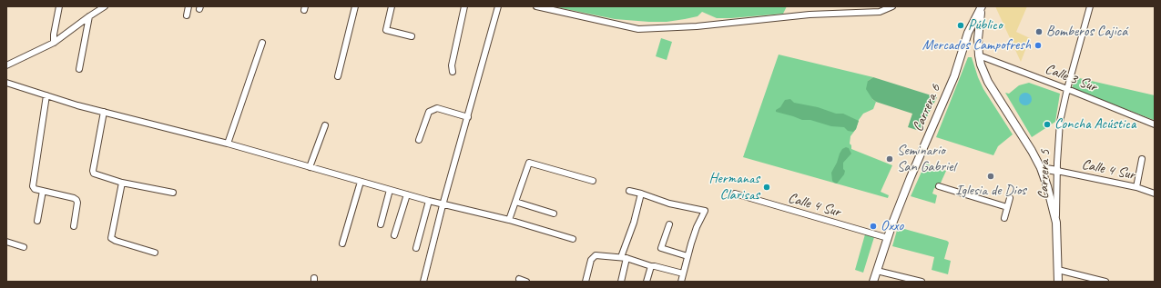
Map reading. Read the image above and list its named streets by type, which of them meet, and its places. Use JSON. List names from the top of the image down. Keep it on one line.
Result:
{"streets":{"main road":["Carrera 6","Carrera 5"],"street":["Calle 3 Sur","Calle 4 Sur"]},"crossings":[["Calle 3 Sur","Carrera 6"],["Calle 3 Sur","Carrera 5"],["Carrera 6","Calle 4 Sur"],["Carrera 6","Carrera 5"],["Calle 4 Sur","Carrera 5"]],"places":["Público","Bomberos Cajicá","Mercados Campofresh","Concha Acústica","Seminario San Gabriel","Iglesia de Dios","Hermanas Clarisas","Oxxo"]}
